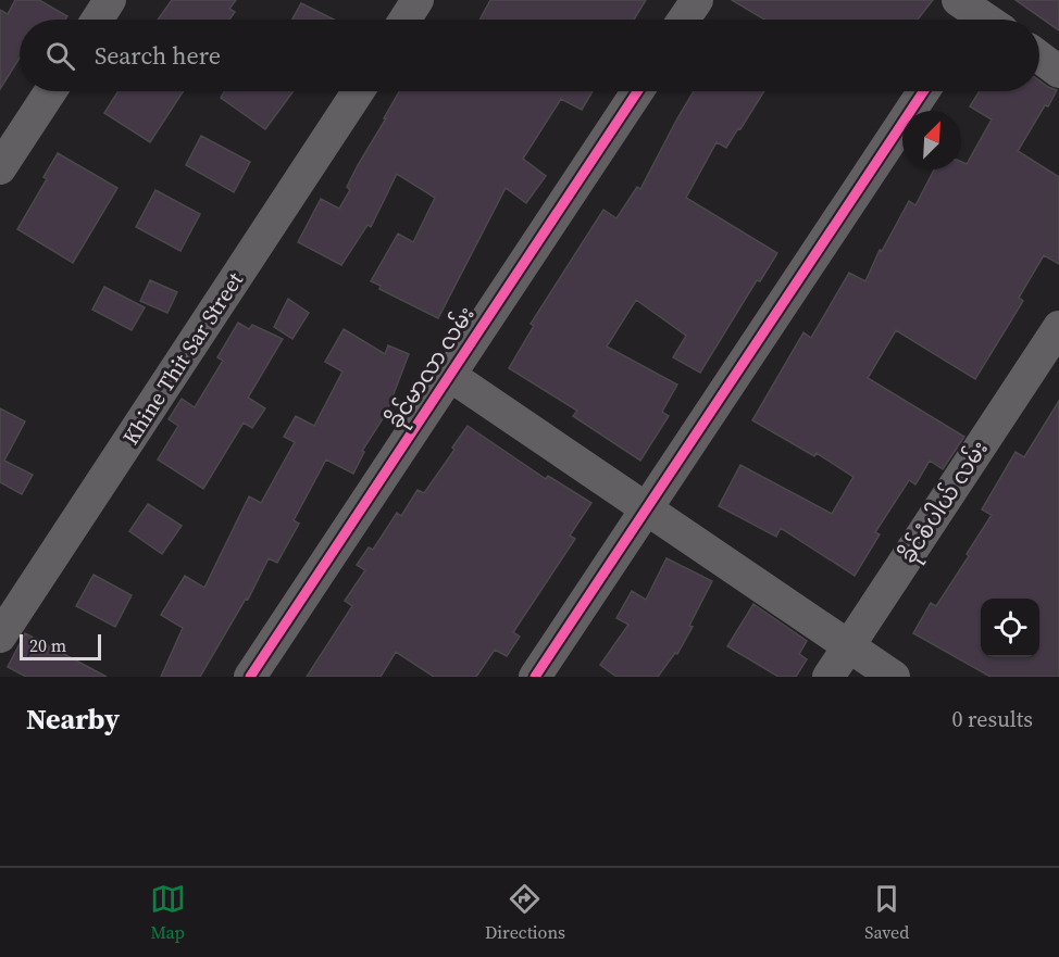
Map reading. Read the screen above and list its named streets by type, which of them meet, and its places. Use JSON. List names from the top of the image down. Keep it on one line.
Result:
{"streets":{"street":["Khine Thit Sar Street","ခိုင်မာလာ လမ်း","ခိုင်စံပါယ် လမ်း"]},"scale_bar":"20 m","north":"top right","page":{"search":"Search here","scale":"20 m","heading":["Nearby","0 results"],"nav":["Map","Directions","Saved"]}}
